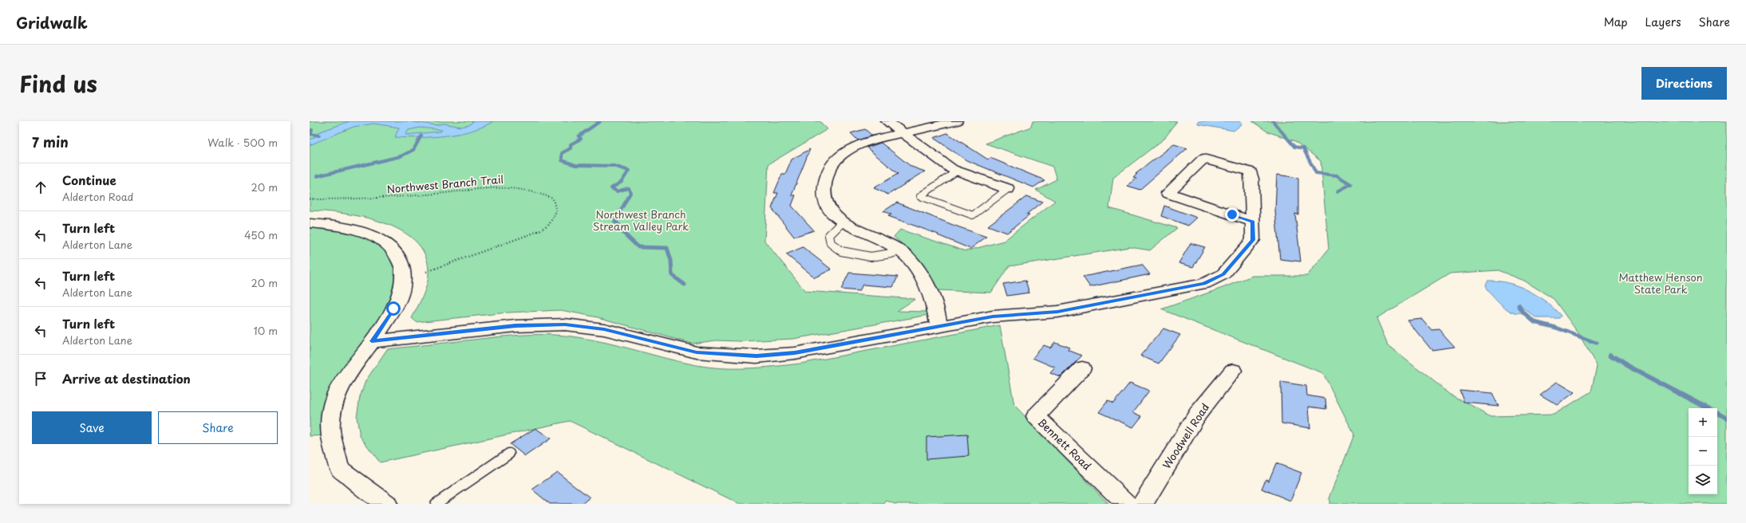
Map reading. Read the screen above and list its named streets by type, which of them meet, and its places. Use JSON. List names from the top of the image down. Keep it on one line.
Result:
{"streets":{"street":["Woodwell Road","Bennett Road"],"path":["Northwest Branch Trail"]},"parks":["Northwest Branch Stream Valley Park","Matthew Henson State Park"],"page":{"header":"Gridwalk","nav":["Map","Layers","Share"],"title":"Find us","buttons":["Directions",["Save","Share"]],"heading":["7 min","Walk · 500 m"],"list":[["Continue","Alderton Road","20 m"],["Turn left","Alderton Lane","450 m"],["Turn left","Alderton Lane","20 m"],["Turn left","Alderton Lane","10 m"],"Arrive at destination"],"map_buttons":["+","−"]}}
